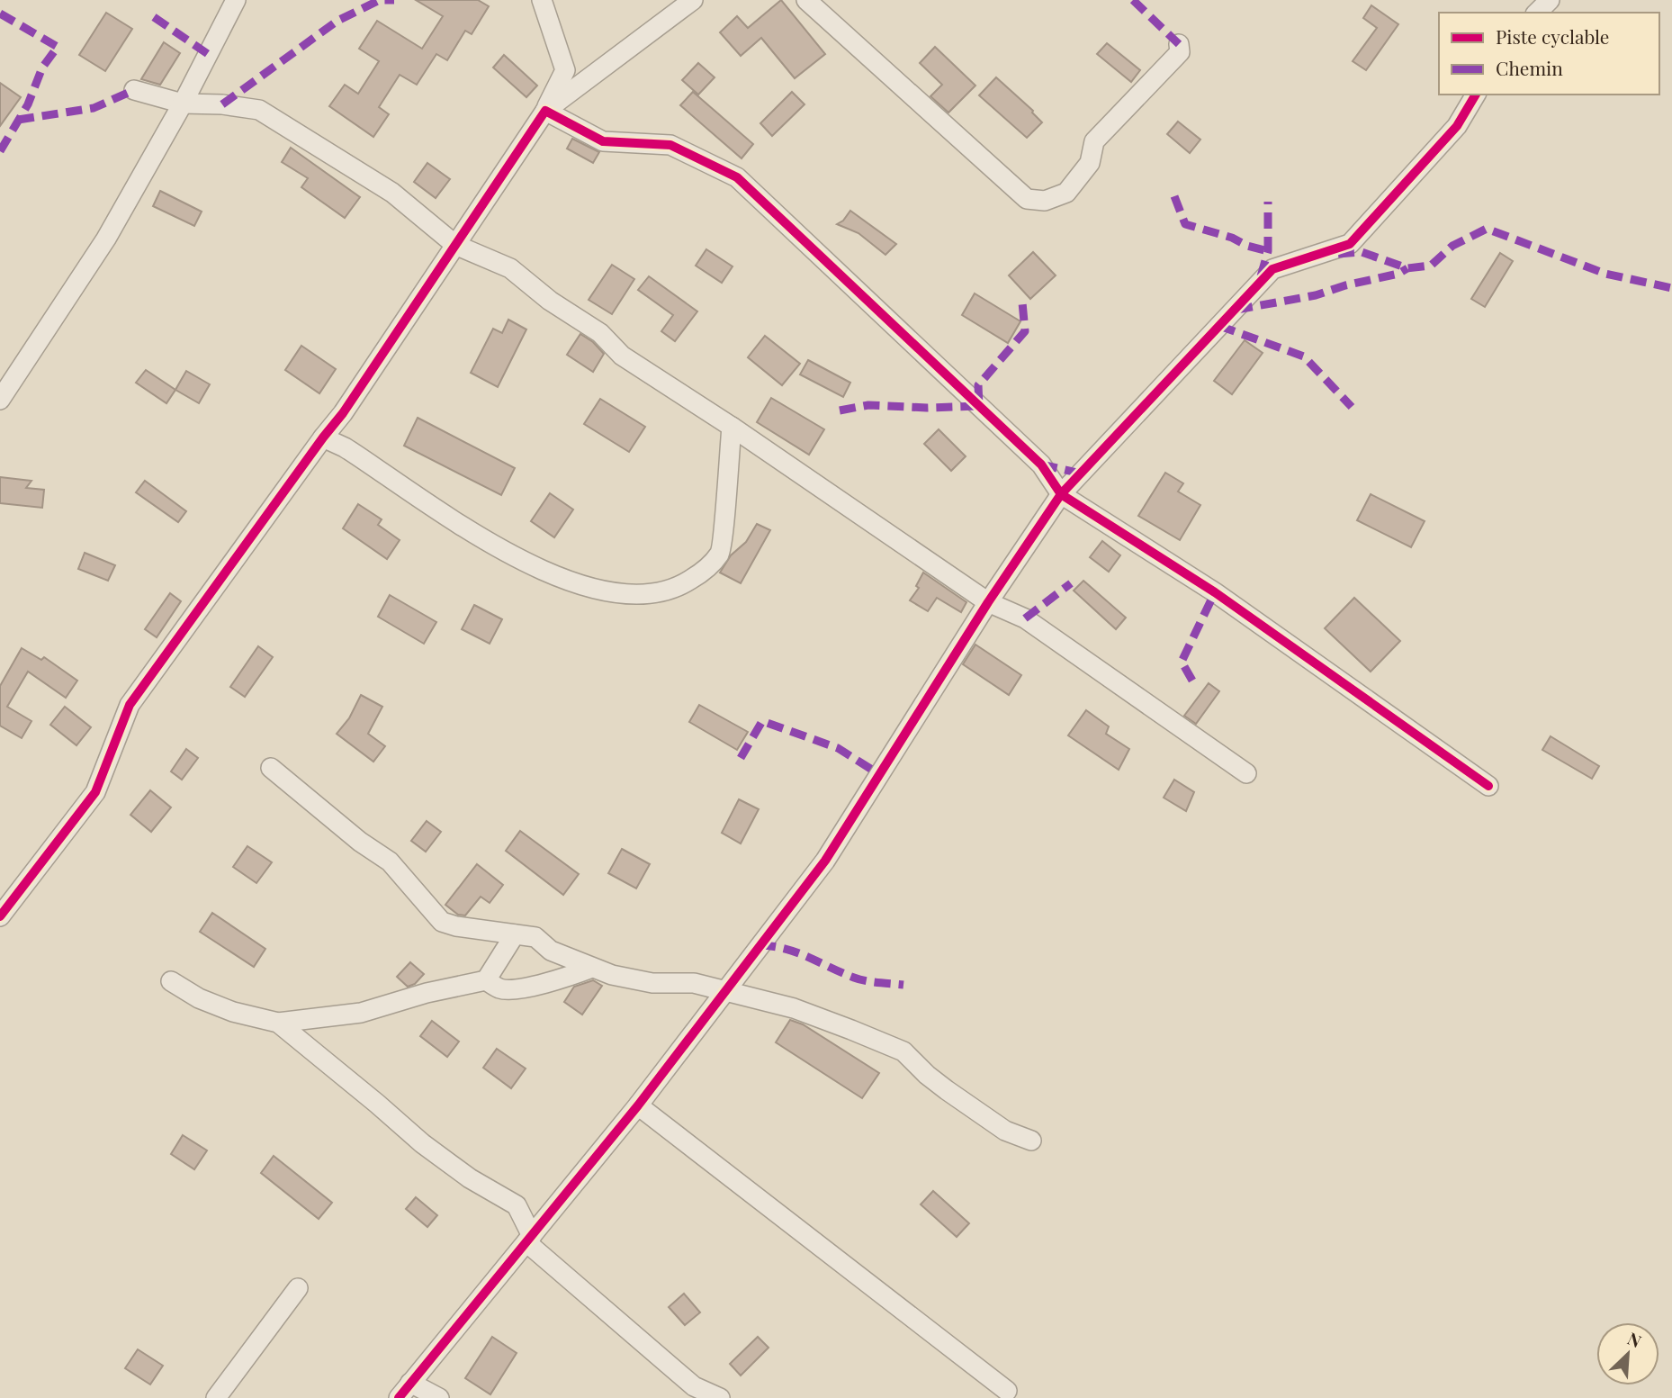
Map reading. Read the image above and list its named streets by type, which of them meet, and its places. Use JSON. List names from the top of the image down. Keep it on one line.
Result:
{"legend":["Piste cyclable","Chemin"],"north":"top right"}
